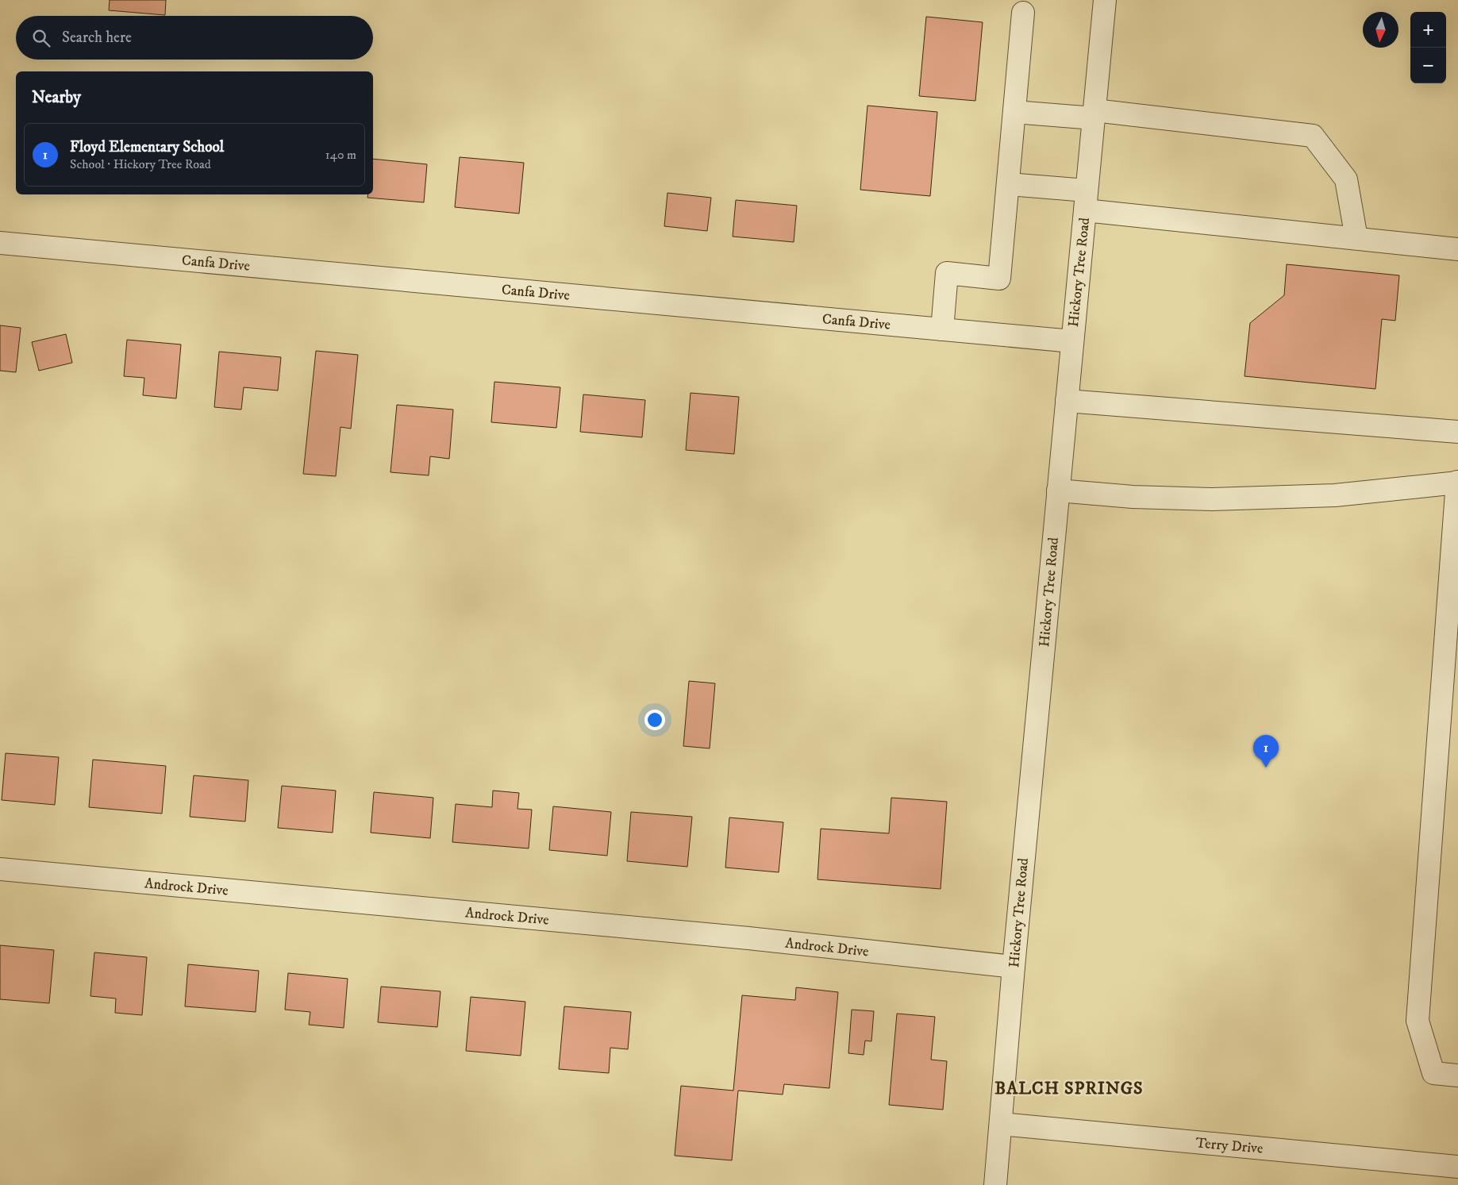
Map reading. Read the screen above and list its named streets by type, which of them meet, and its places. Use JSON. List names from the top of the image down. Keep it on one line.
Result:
{"streets":{"street":["Canfa Drive","Hickory Tree Road","Androck Drive","Terry Drive"]},"crossings":[["Canfa Drive","Hickory Tree Road"],["Hickory Tree Road","Androck Drive"],["Hickory Tree Road","Terry Drive"]],"districts":["BALCH SPRINGS"],"north":"bottom","page":{"map_buttons":["+","−"],"search":"Search here","heading":"Nearby","list":[{"mark":"1","name":"Floyd Elementary School","note":"School · Hickory Tree Road","value":"140 m"}],"pins":"1"}}
